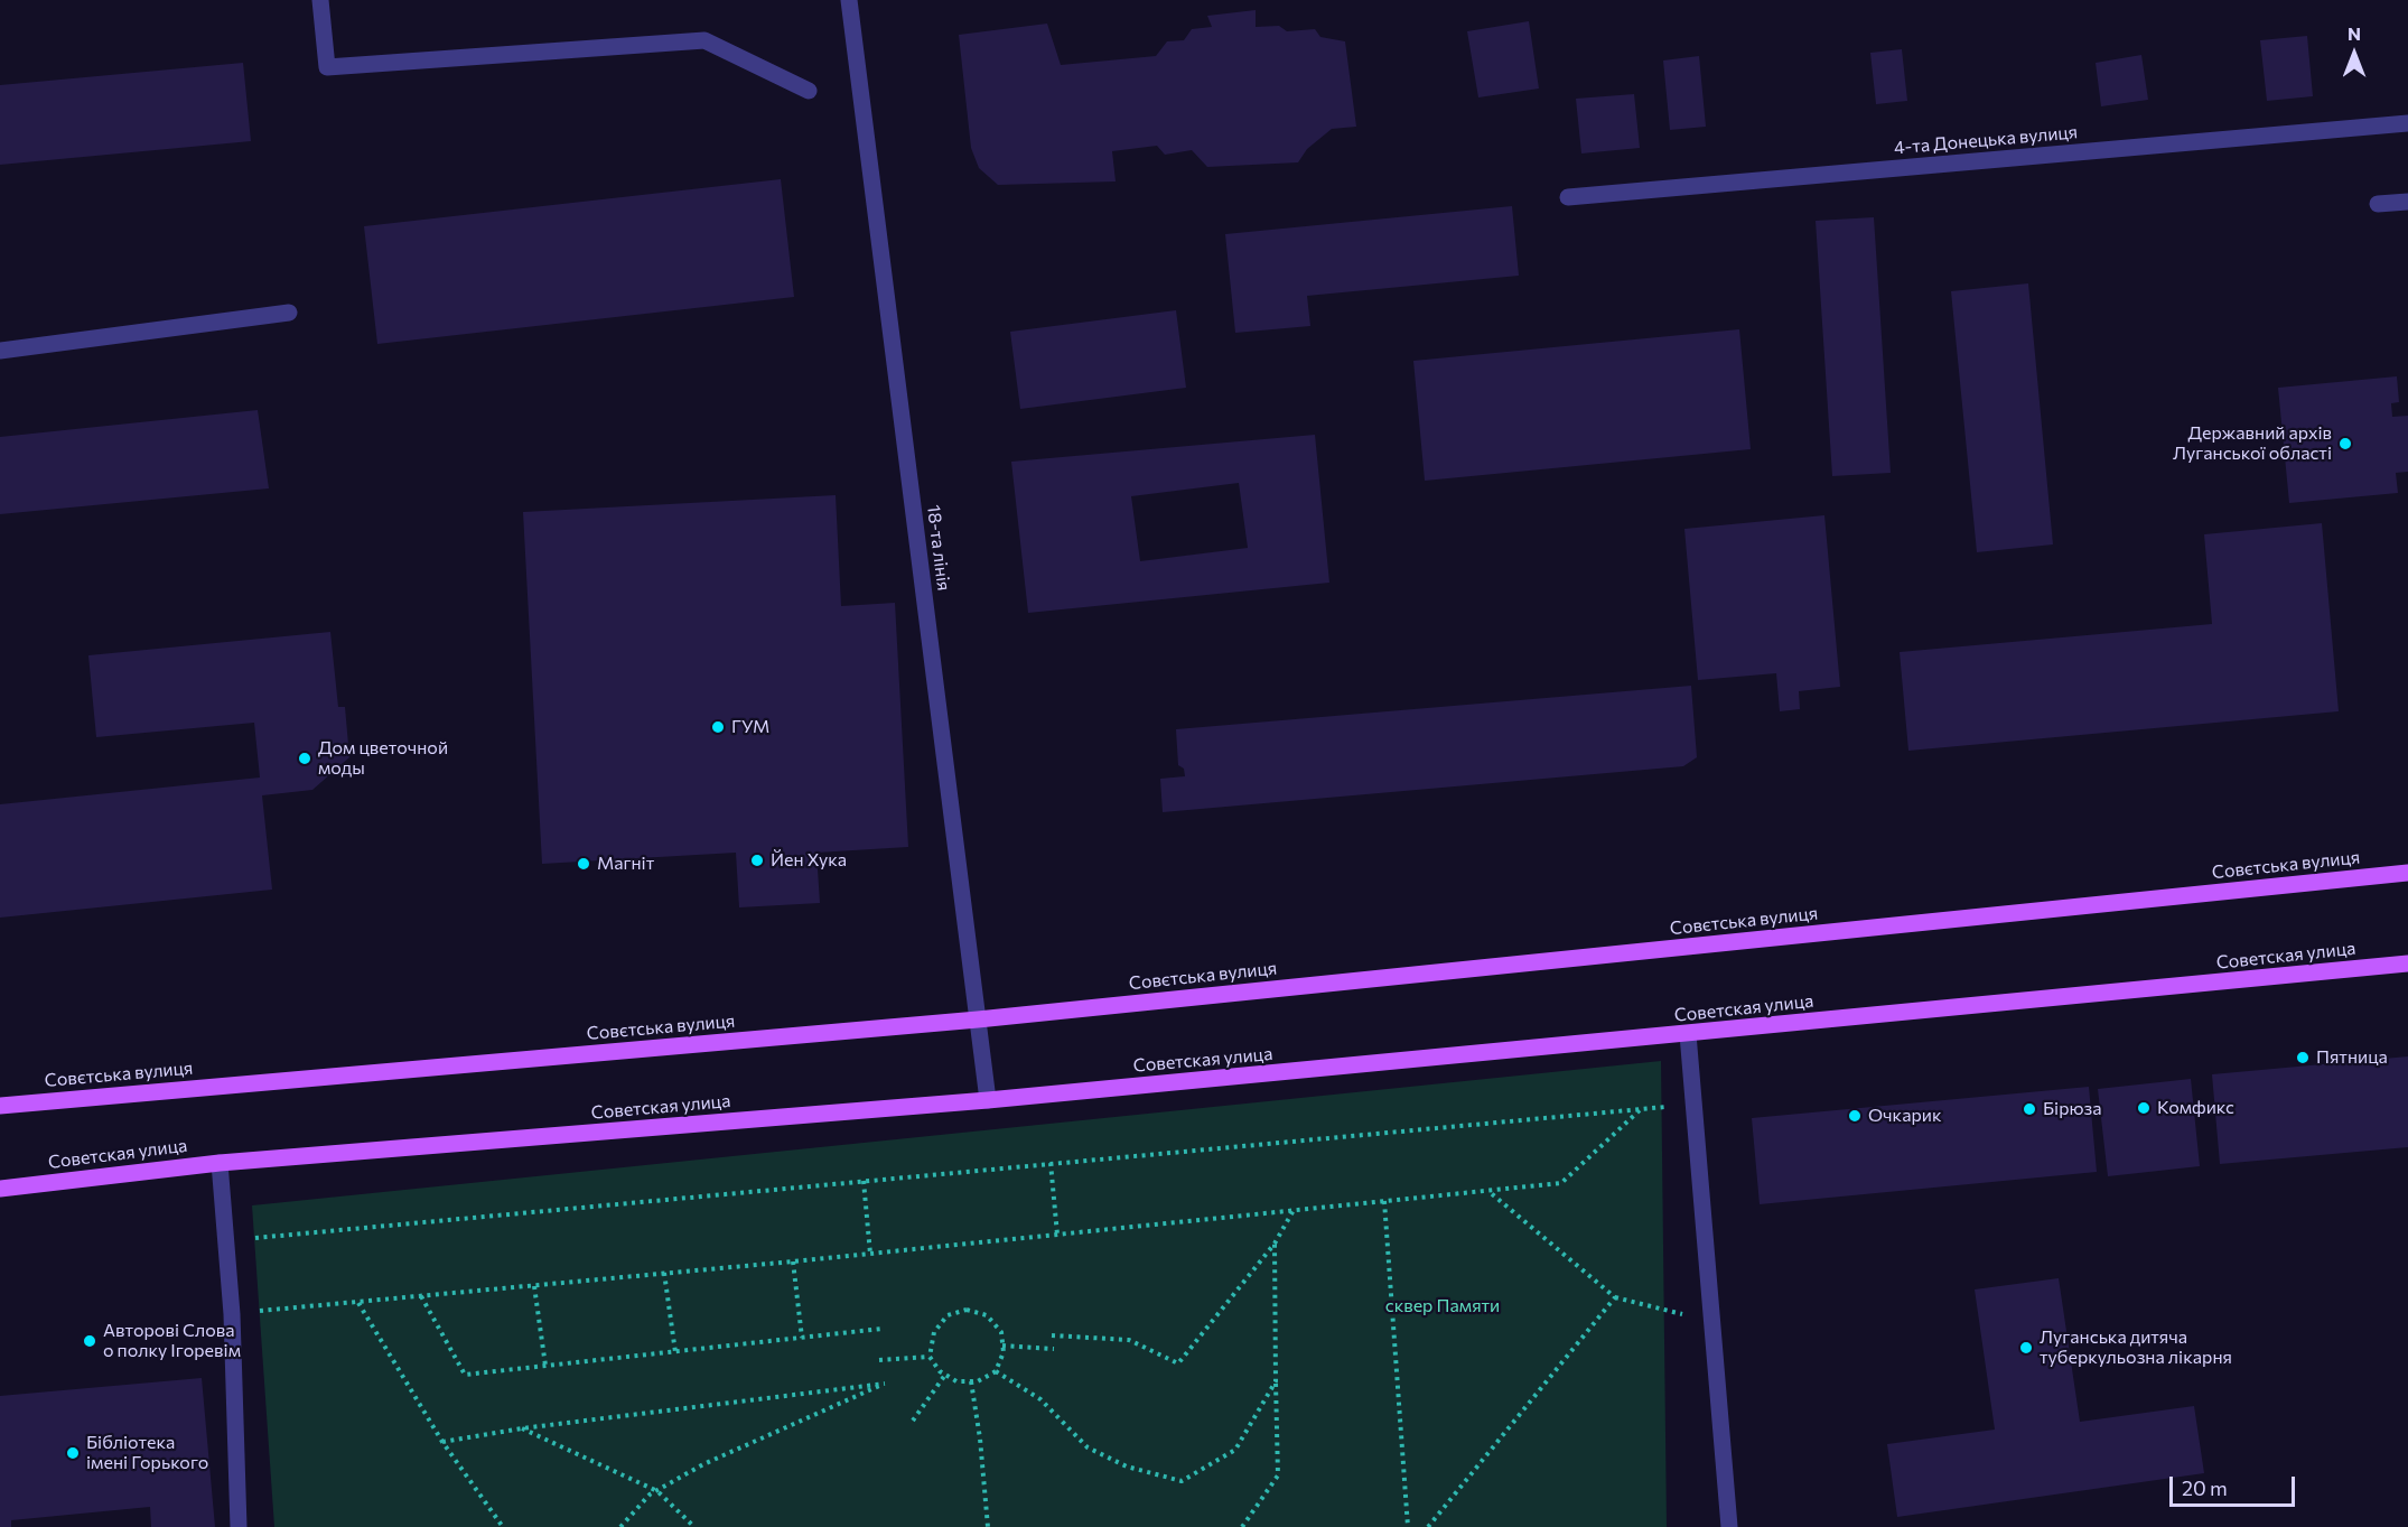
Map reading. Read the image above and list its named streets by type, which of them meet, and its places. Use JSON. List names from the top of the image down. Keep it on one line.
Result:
{"streets":{"main road":["Совєтська вулиця","Советская улица"],"street":["4-та Донецька вулиця","18-та лінія"]},"crossings":[["18-та лінія","Совєтська вулиця"],["18-та лінія","Советская улица"]],"parks":["сквер Памяти"],"places":["Державний архів Луганської області","ГУМ","Дом цветочной моды","Йен Хука","Магніт","Пятница","Комфикс","Бірюза","Очкарик","Авторові Слова о полку Ігоревім","Луганська дитяча туберкульозна лікарня","Бібліотека імені Горького"],"scale_bar":"20 m","north":"top"}
